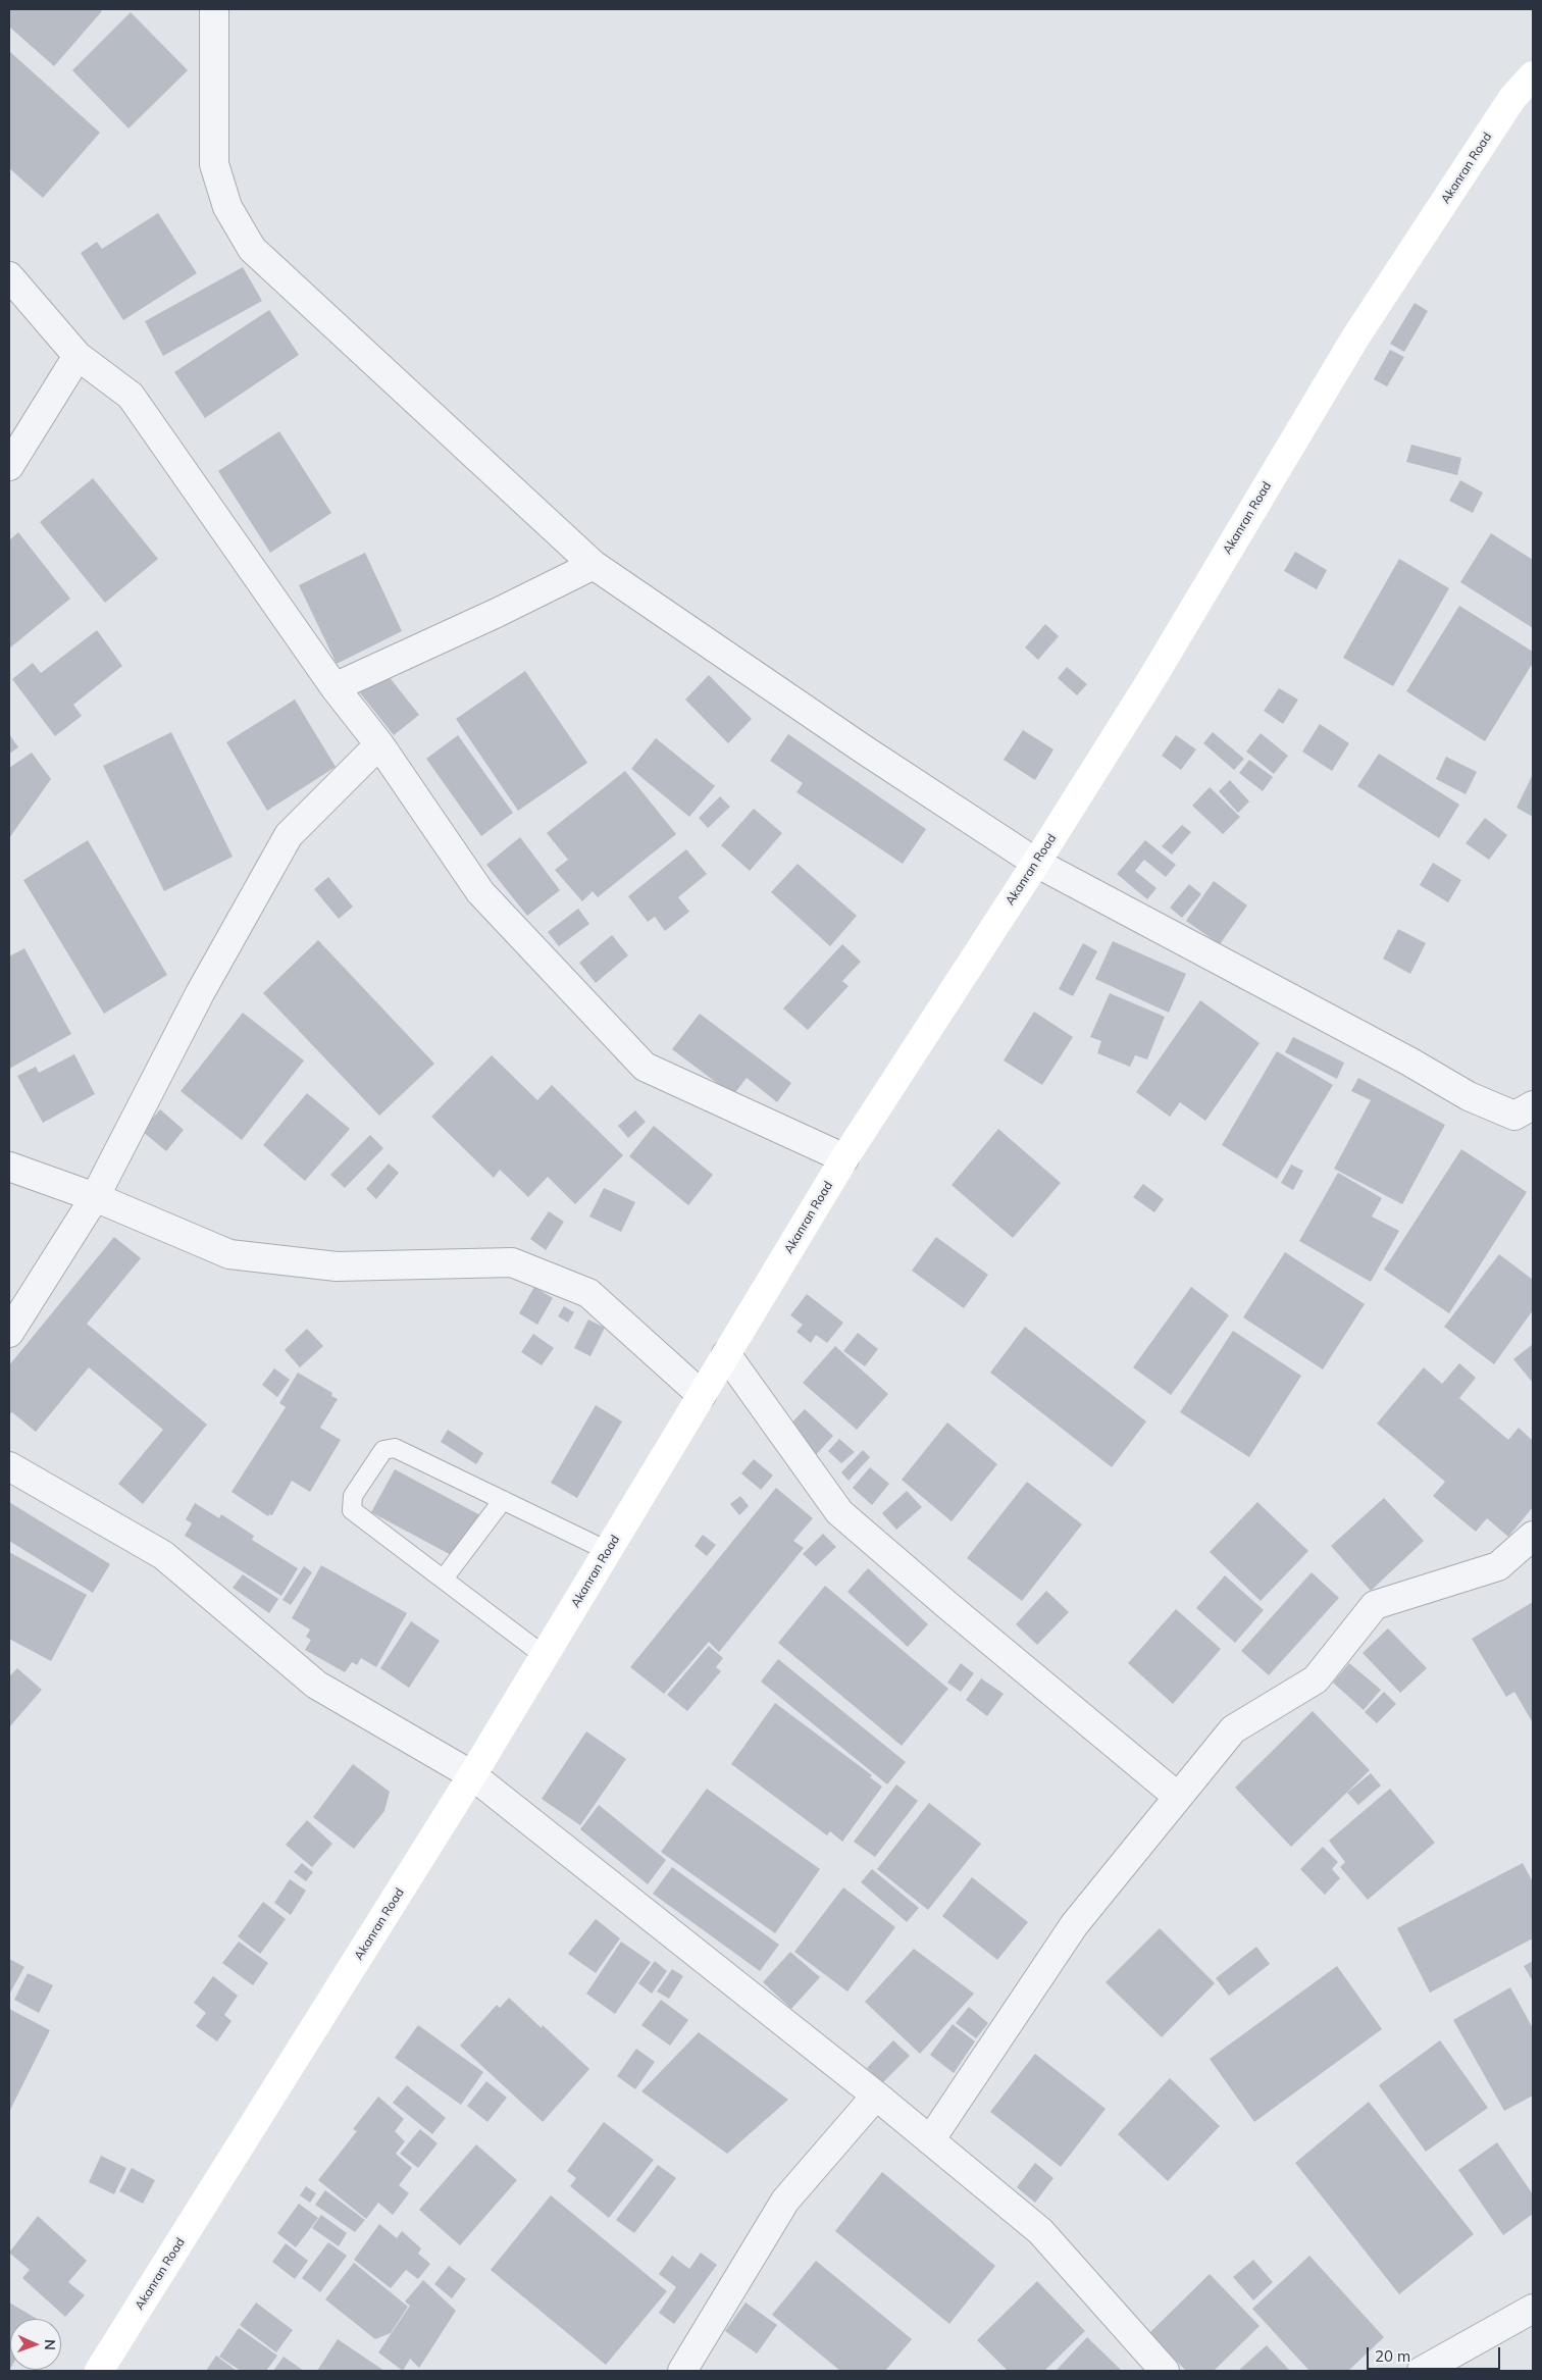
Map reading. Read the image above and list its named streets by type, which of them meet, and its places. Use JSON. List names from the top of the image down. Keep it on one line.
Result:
{"streets":{"main road":["Akanran Road"]},"scale_bar":"20 m","north":"right"}
